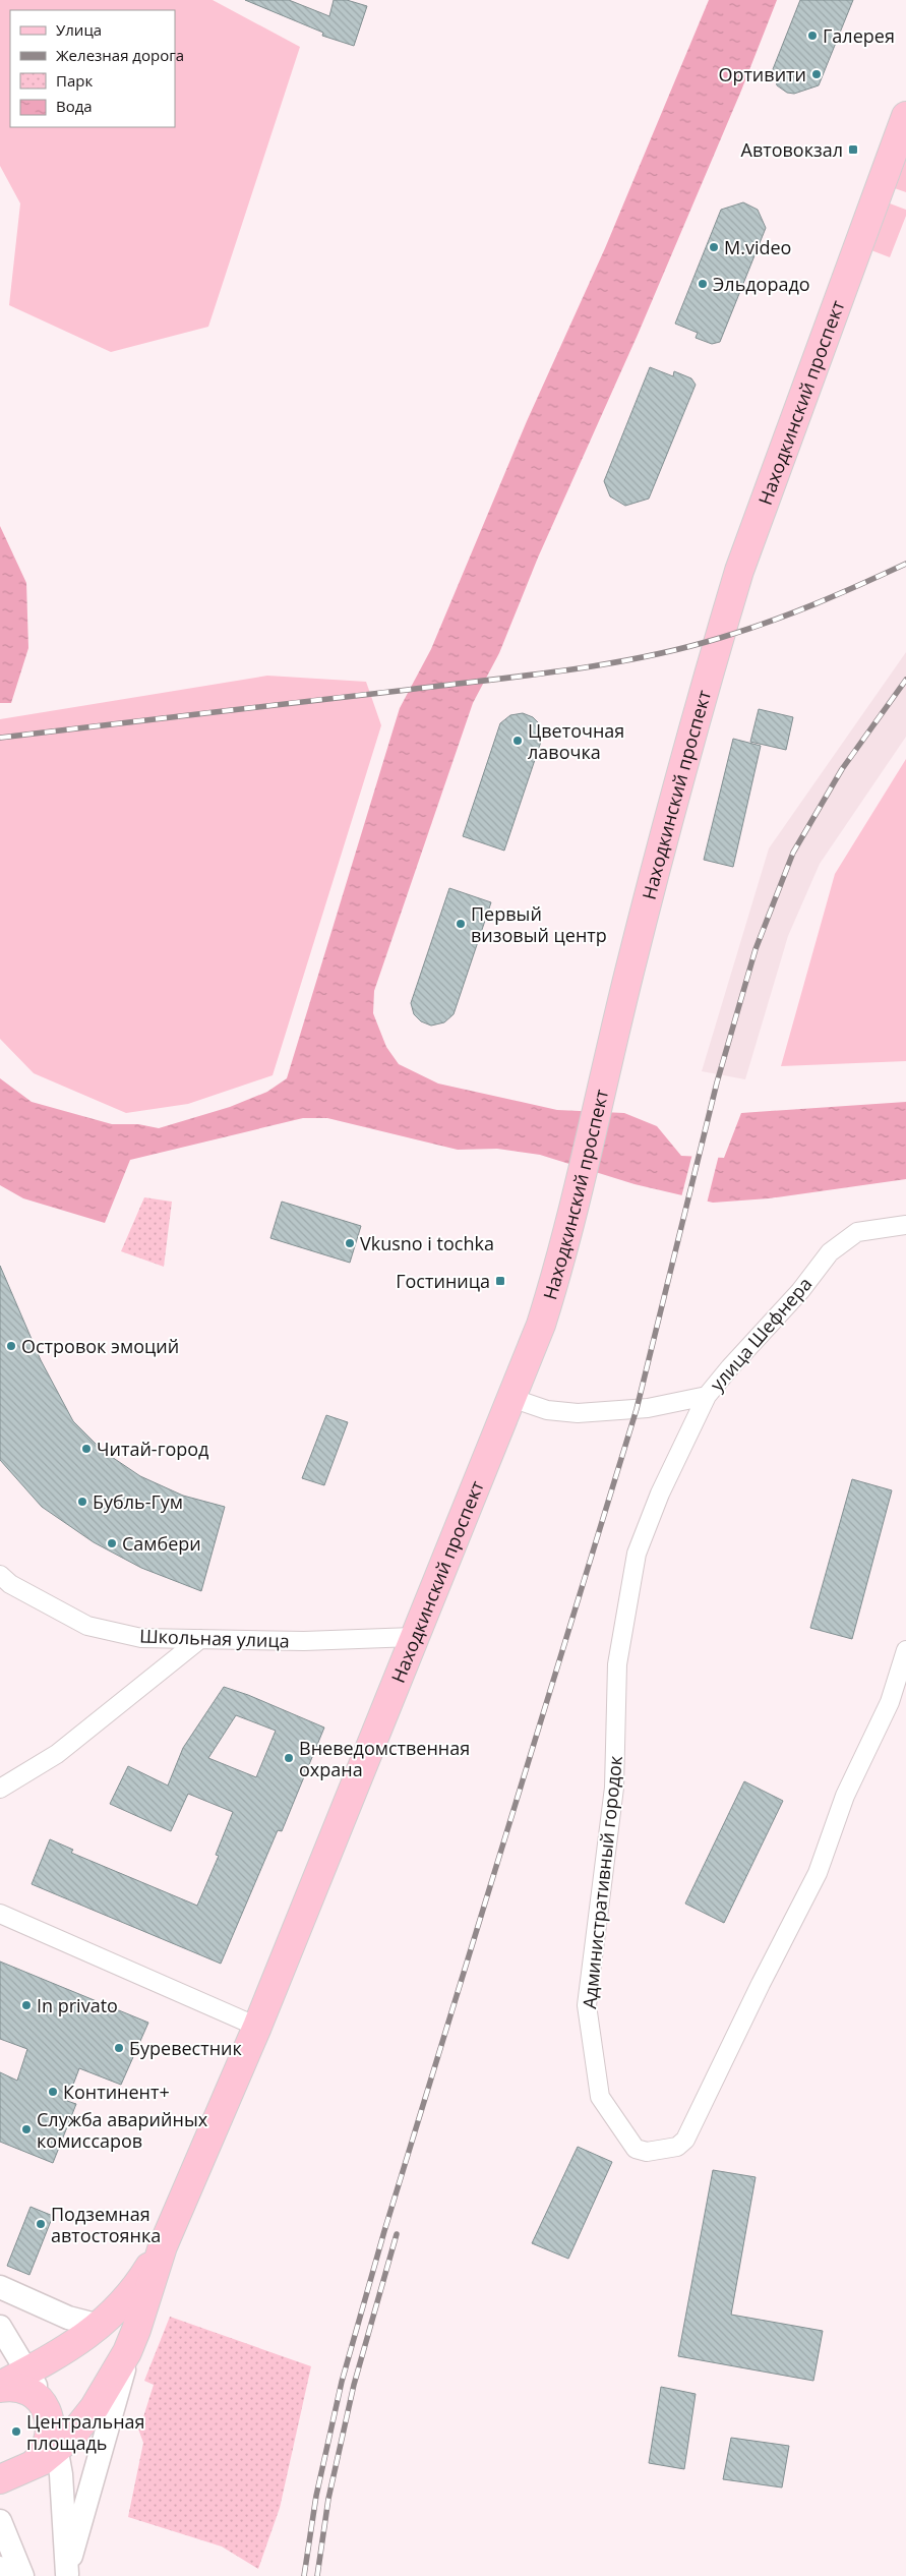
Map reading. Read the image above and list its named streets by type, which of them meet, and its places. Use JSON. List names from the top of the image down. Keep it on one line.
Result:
{"streets":{"main road":["Находкинский проспект"],"street":["улица Шефнера","Школьная улица","Административный городок"]},"crossings":[["Находкинский проспект","улица Шефнера"],["Находкинский проспект","Школьная улица"],["улица Шефнера","Административный городок"]],"places":{"other":["Галерея","Ортивити","M.video","Эльдорадо","Цветочная лавочка","Первый визовый центр","Vkusno i tochka","Островок эмоций","Читай-город","Бубль-Гум","Самбери","Вневедомственная охрана","In privato","Буревестник","Континент+","Служба аварийных комиссаров","Подземная автостоянка","Центральная площадь"],"transit":["Автовокзал","Гостиница"]},"legend":["Улица","Железная дорога","Парк","Вода"]}
